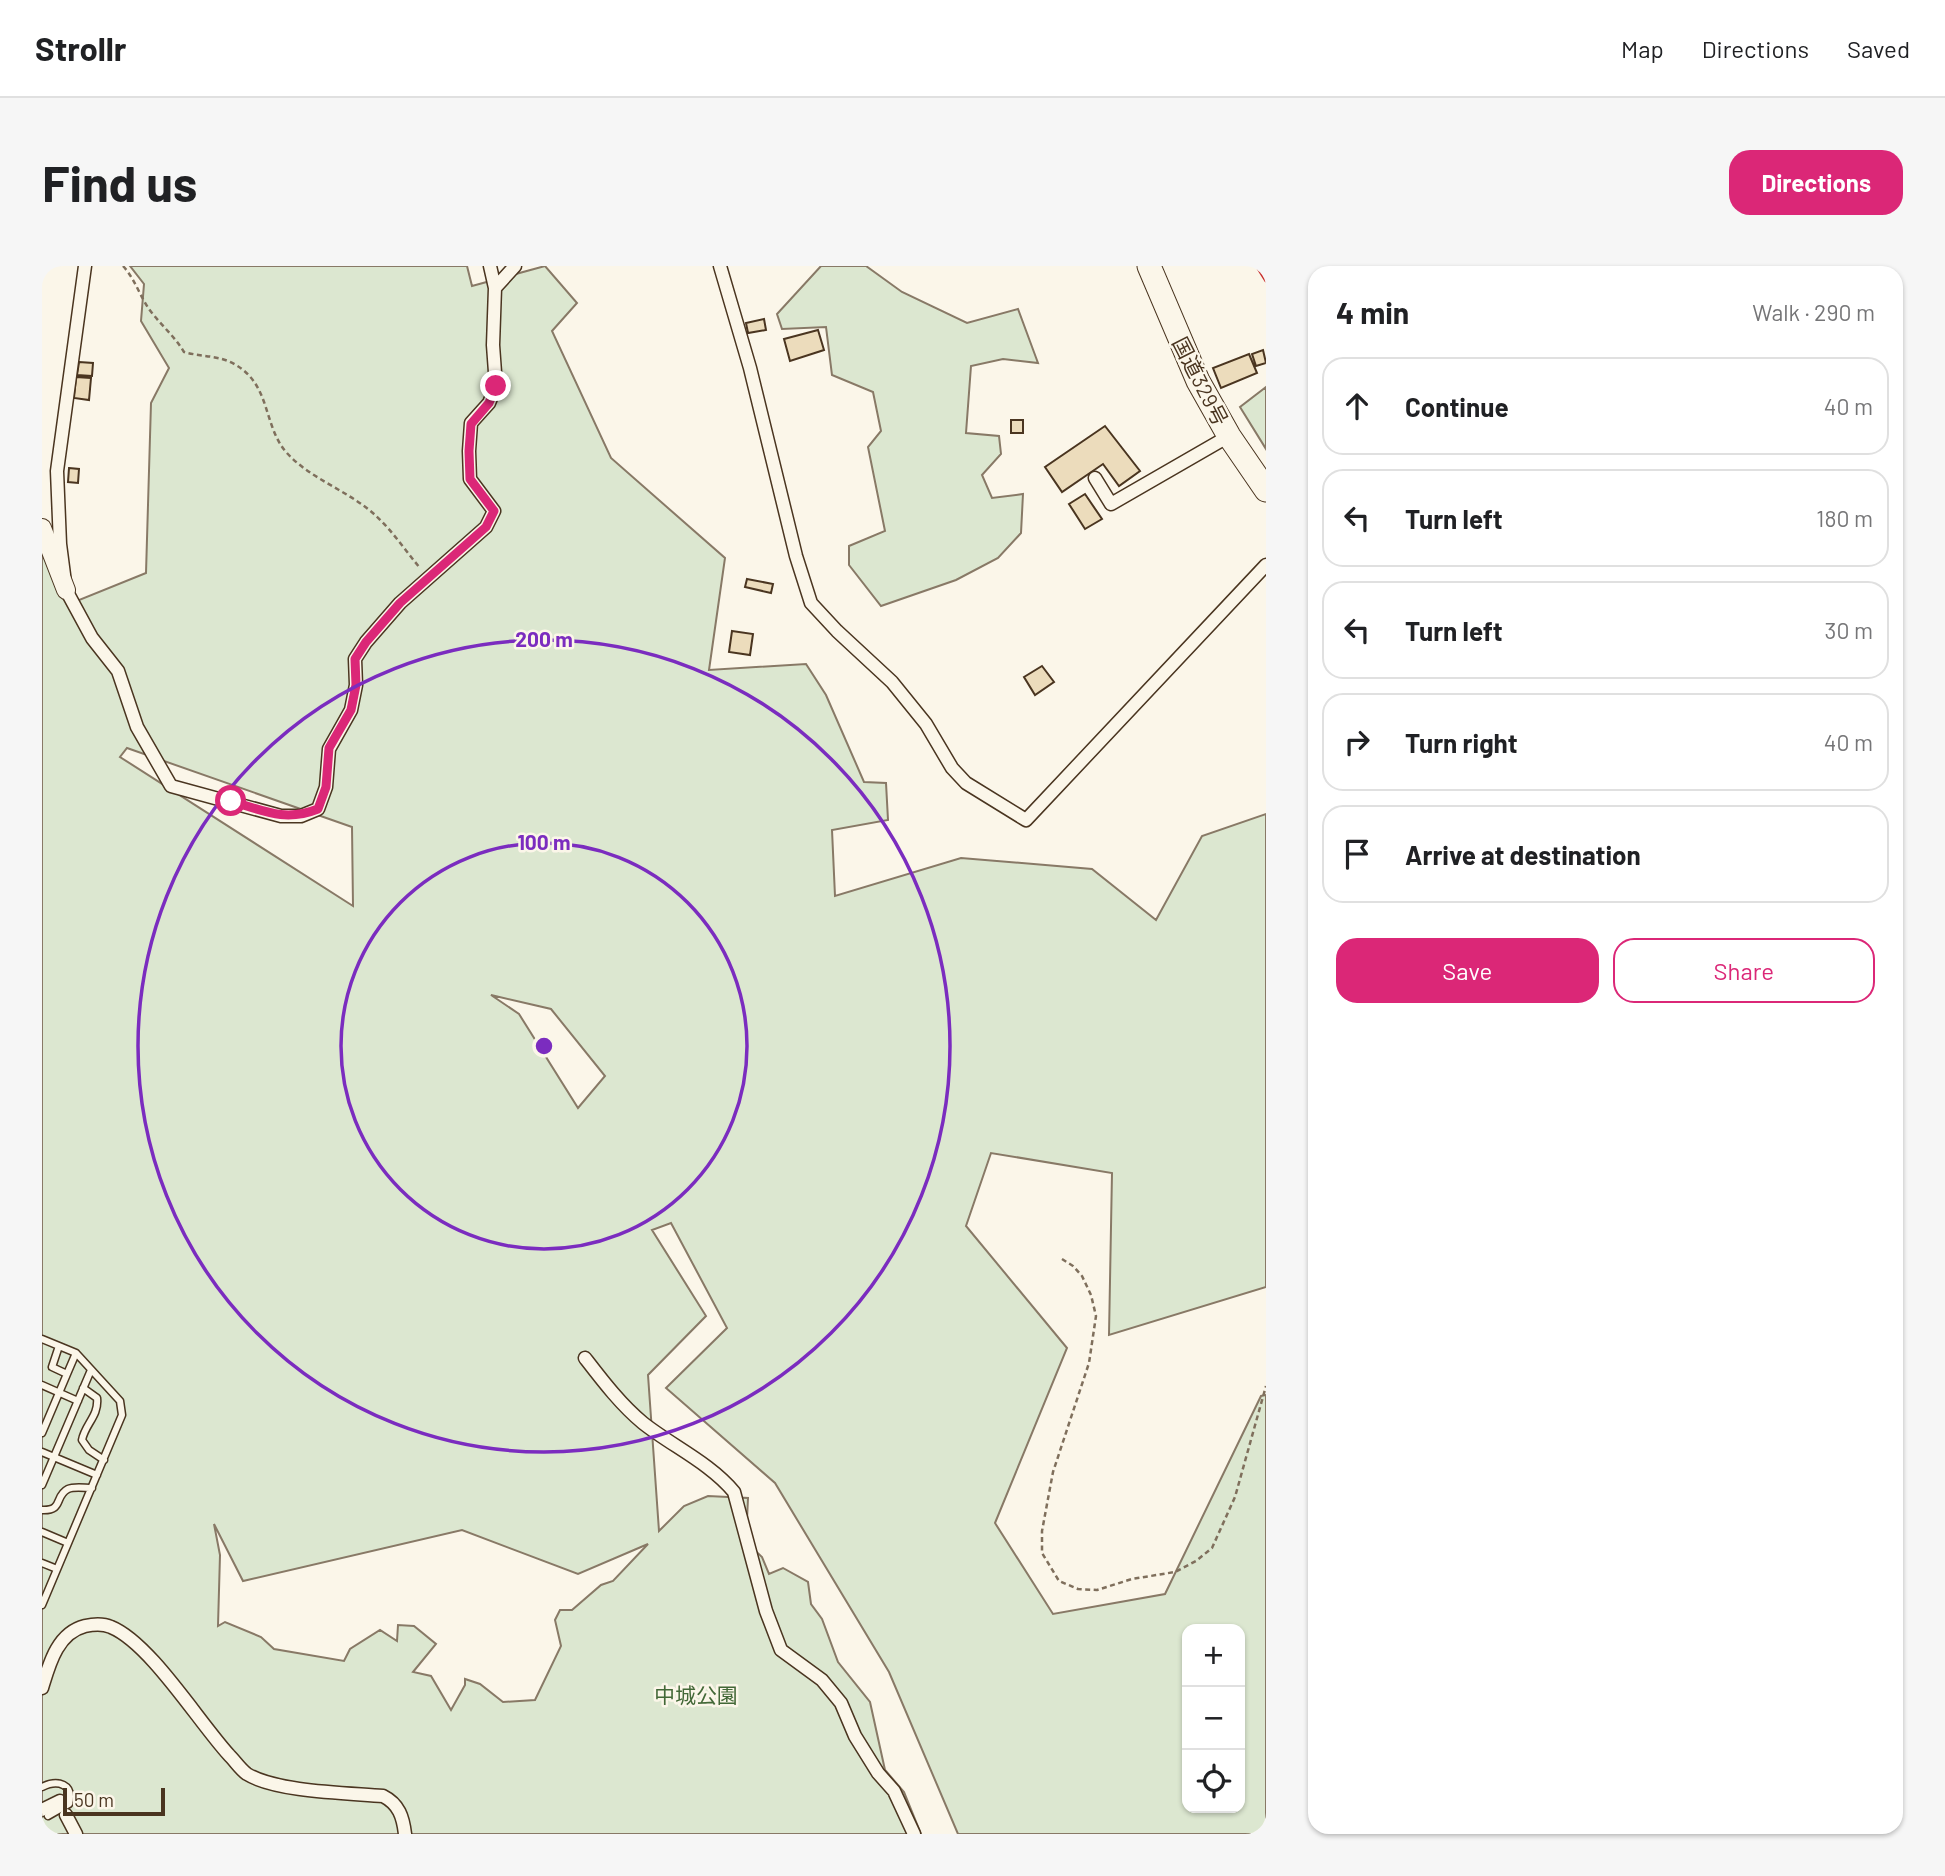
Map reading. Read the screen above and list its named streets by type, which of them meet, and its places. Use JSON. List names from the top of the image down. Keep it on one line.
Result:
{"streets":{"highway":["国道329号"]},"parks":["中城公園"],"scale_bar":"50 m","page":{"header":"Strollr","nav":["Map","Directions","Saved"],"buttons":["Directions",["Save","Share"]],"title":"Find us","heading":["4 min","Walk · 290 m"],"list":[["Continue","40 m"],["Turn left","180 m"],["Turn left","30 m"],["Turn right","40 m"],"Arrive at destination"],"map_buttons":["+","−"],"scale":"50 m"},"rings":["200 m","100 m"]}
